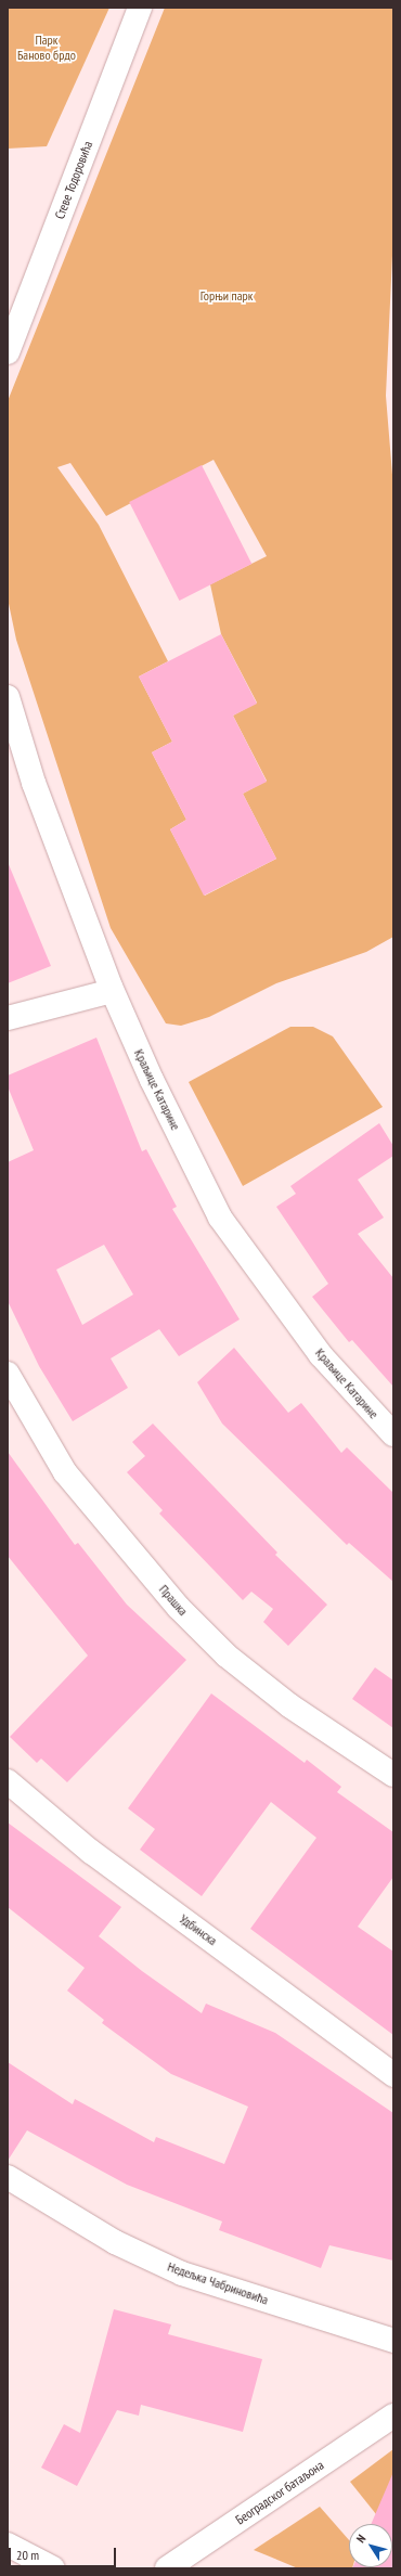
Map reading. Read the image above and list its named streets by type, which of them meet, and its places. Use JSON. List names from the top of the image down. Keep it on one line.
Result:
{"streets":{"street":["Стеве Тодоровића","Краљице Катарине","Прашка","Удбинска","Недељка Чабриновића","Београдског батаљона"]},"parks":["Парк Баново брдо","Горњи парк"],"scale_bar":"20 m","north":"top left"}
